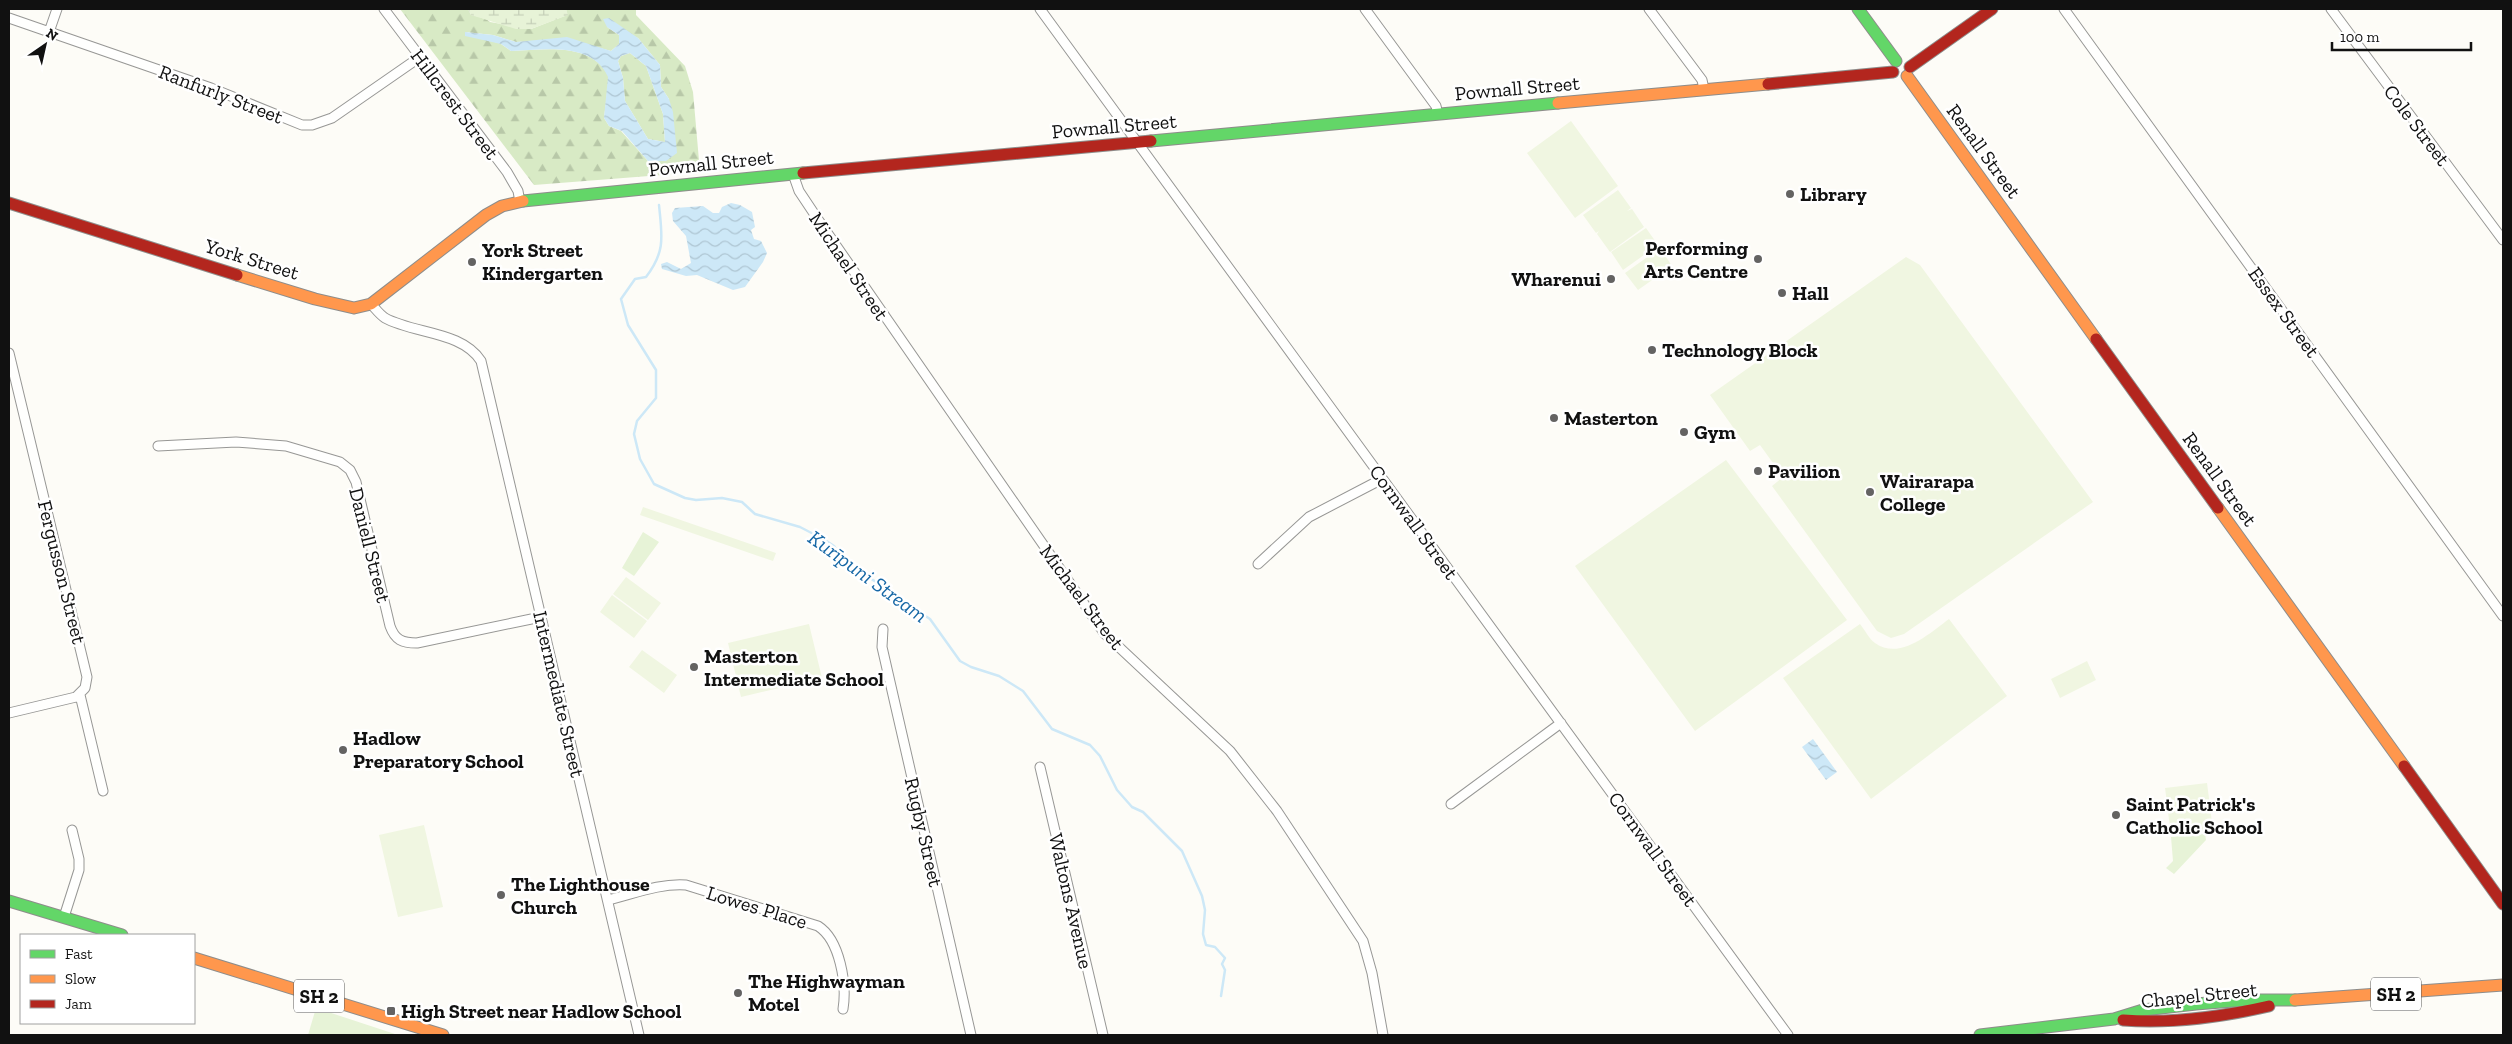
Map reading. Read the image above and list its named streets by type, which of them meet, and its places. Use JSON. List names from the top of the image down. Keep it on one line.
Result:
{"streets":{"main road":["Pownall Street","Renall Street","York Street","SH 2","Chapel Street"],"street":["Ranfurly Street","Hillcrest Street","Cole Street","Michael Street","Essex Street","Cornwall Street","Daniell Street","Fergusson Street","Intermediate Street","Rugby Street","Waltons Avenue","Lowes Place"]},"crossings":[["Pownall Street","Hillcrest Street"],["Pownall Street","York Street"],["Pownall Street","Michael Street"],["Pownall Street","Cornwall Street"],["Pownall Street","Intermediate Street"],["Ranfurly Street","Hillcrest Street"],["York Street","Intermediate Street"],["Daniell Street","Intermediate Street"],["Intermediate Street","Lowes Place"]],"water":["Kurīpuni Stream"],"places":{"other":["Library","Performing Arts Centre","York Street Kindergarten","Wharenui","Hall","Technology Block","Masterton","Gym","Pavilion","Wairarapa College","Masterton Intermediate School","Hadlow Preparatory School","Saint Patrick's Catholic School","The Lighthouse Church","The Highwayman Motel"],"transit":["High Street near Hadlow School"]},"legend":["Fast","Slow","Jam"],"scale_bar":"100 m","north":"top right"}
